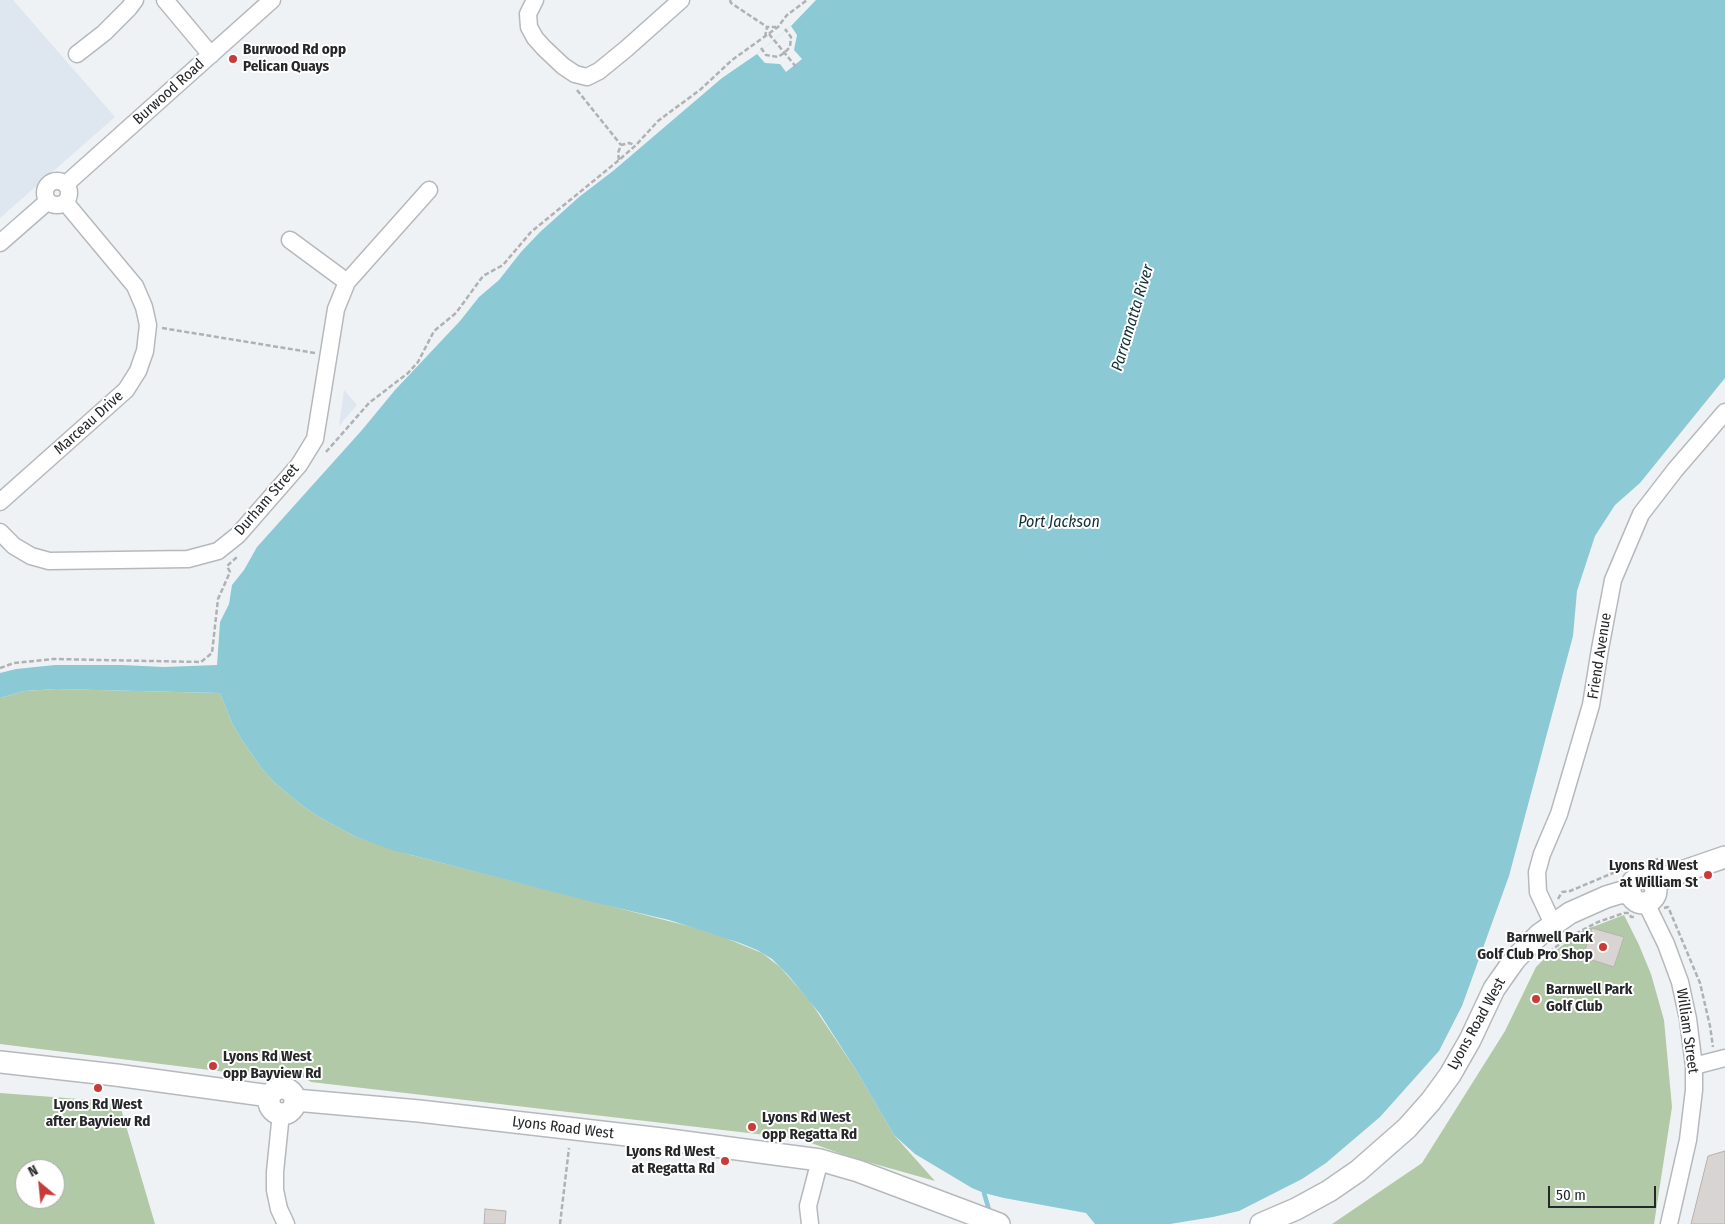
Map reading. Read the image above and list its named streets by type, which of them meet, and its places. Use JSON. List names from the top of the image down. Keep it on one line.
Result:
{"streets":{"main road":["Lyons Road West"],"street":["Burwood Road","Marceau Drive","Durham Street","Friend Avenue","William Street"]},"crossings":[["Burwood Road","Marceau Drive"],["Friend Avenue","Lyons Road West"],["Lyons Road West","William Street"]],"water":["Parramatta River","Port Jackson"],"places":["Burwood Rd opp Pelican Quays","Lyons Rd West at William St","Barnwell Park Golf Club Pro Shop","Barnwell Park Golf Club","Lyons Rd West opp Bayview Rd","Lyons Rd West after Bayview Rd","Lyons Rd West opp Regatta Rd","Lyons Rd West at Regatta Rd"],"scale_bar":"50 m","north":"top left"}
